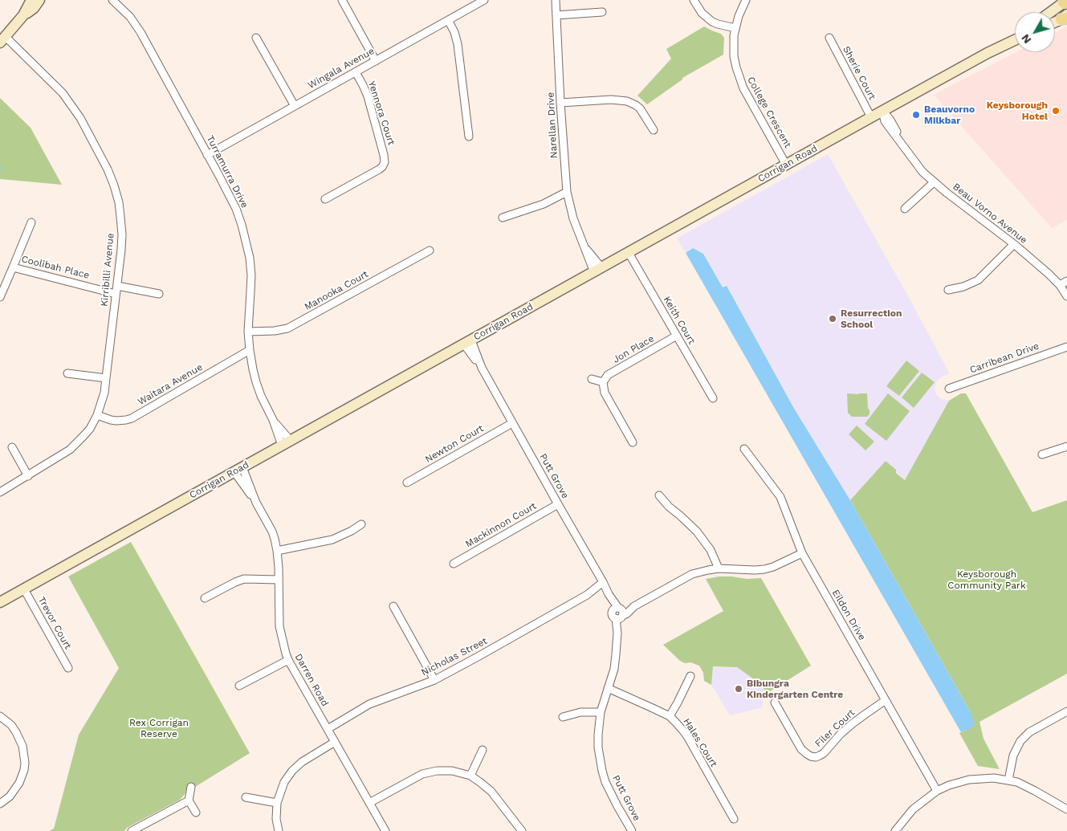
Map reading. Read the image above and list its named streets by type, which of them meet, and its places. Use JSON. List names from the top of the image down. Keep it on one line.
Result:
{"streets":{"main road":["Corrigan Road"],"street":["Wingala Avenue","Sherie Court","College Crescent","Yennora Court","Narellan Drive","Turramurra Drive","Beau Vorno Avenue","Coolibah Place","Kirribilli Avenue","Manooka Court","Keith Court","Jon Place","Carribean Drive","Waitara Avenue","Newton Court","Putt Grove","Mackinnon Court","Eildon Drive","Trevor Court","Nicholas Street","Darren Road","Filer Court","Hales Court"]},"crossings":[["Wingala Avenue","Yennora Court"],["Wingala Avenue","Turramurra Drive"],["Sherie Court","Corrigan Road"],["College Crescent","Corrigan Road"],["Narellan Drive","Corrigan Road"],["Corrigan Road","Turramurra Drive"],["Corrigan Road","Beau Vorno Avenue"],["Corrigan Road","Keith Court"],["Corrigan Road","Putt Grove"],["Corrigan Road","Trevor Court"],["Corrigan Road","Darren Road"],["Turramurra Drive","Manooka Court"],["Turramurra Drive","Waitara Avenue"],["Coolibah Place","Kirribilli Avenue"],["Kirribilli Avenue","Waitara Avenue"],["Keith Court","Jon Place"],["Newton Court","Putt Grove"],["Putt Grove","Mackinnon Court"],["Putt Grove","Nicholas Street"],["Putt Grove","Hales Court"],["Eildon Drive","Filer Court"],["Nicholas Street","Darren Road"]],"parks":["Keysborough Community Park","Rex Corrigan Reserve"],"places":["Keysborough Hotel","Beauvorno Milkbar","Resurrection School","Bibungra Kindergarten Centre"],"north":"bottom left"}
